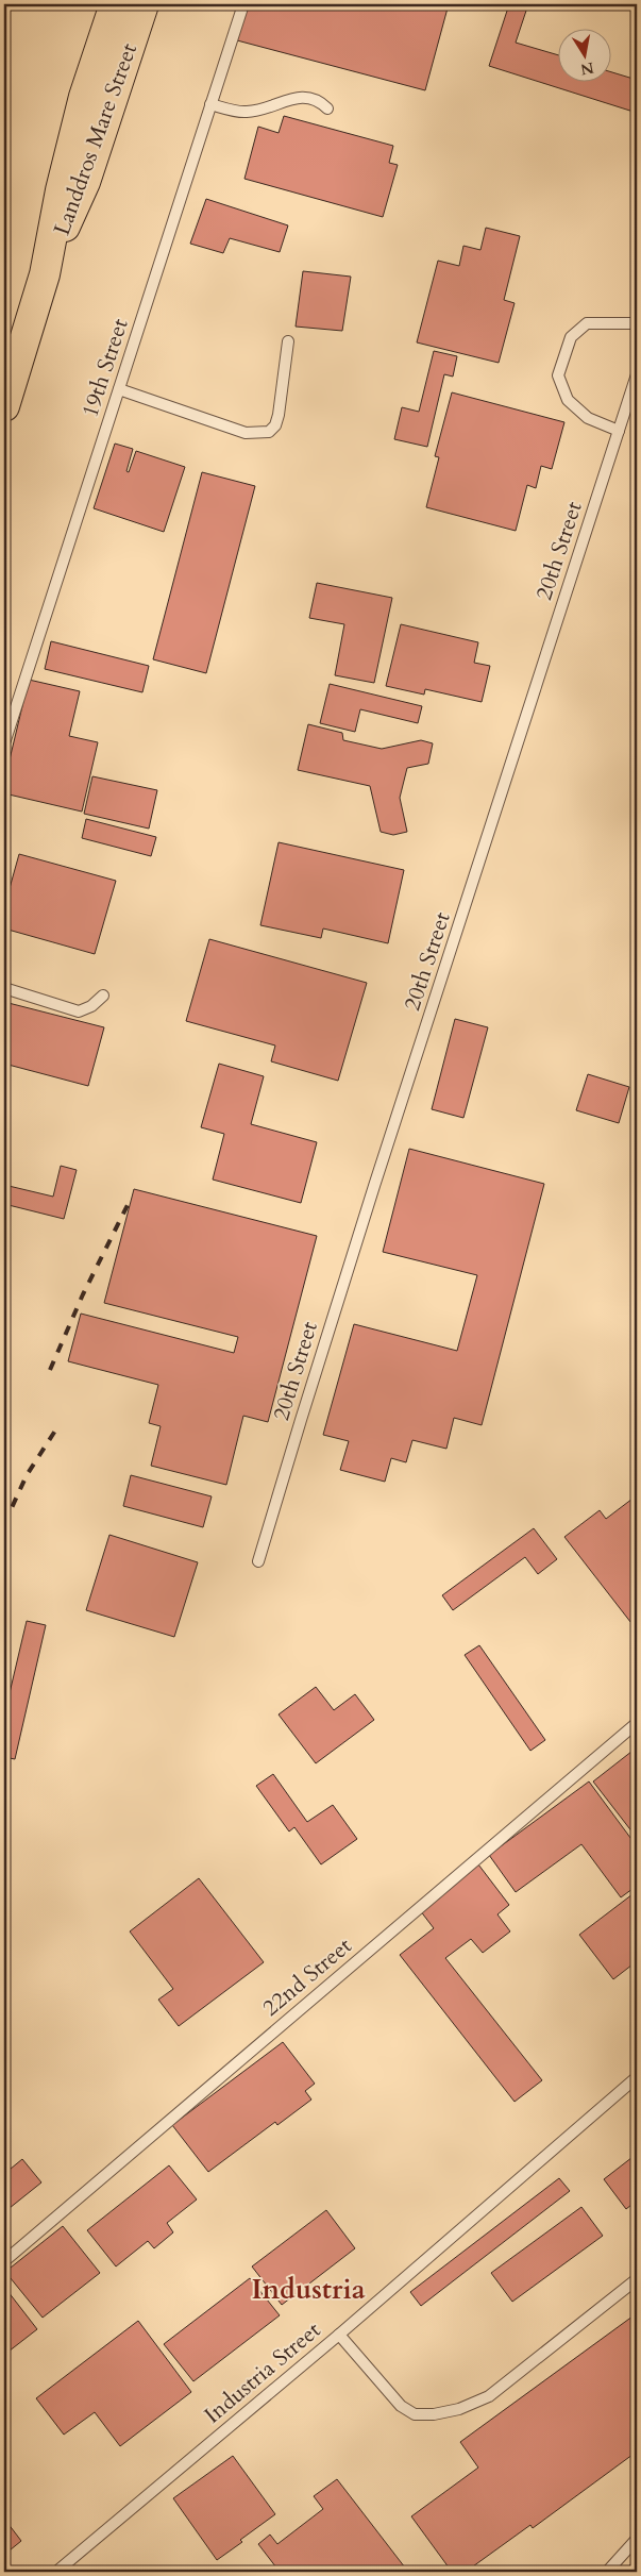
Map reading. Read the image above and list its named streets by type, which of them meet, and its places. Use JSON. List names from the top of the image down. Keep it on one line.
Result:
{"streets":{"main road":["Landdros Mare Street"],"lane":["19th Street","20th Street","22nd Street","Industria Street"]},"districts":["Industria"],"north":"bottom"}
